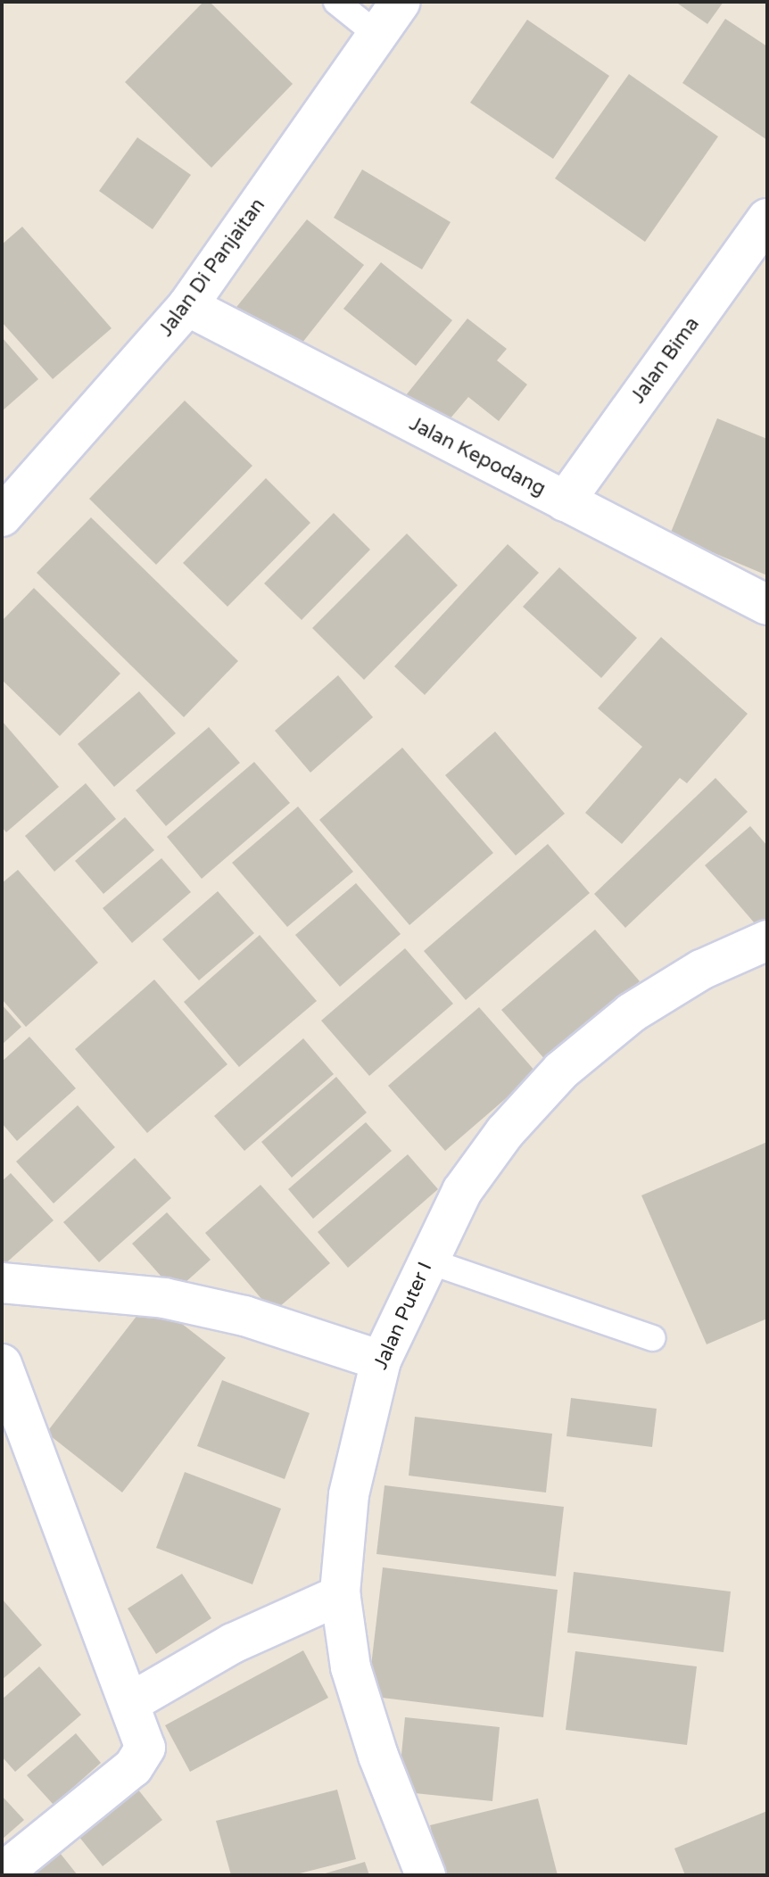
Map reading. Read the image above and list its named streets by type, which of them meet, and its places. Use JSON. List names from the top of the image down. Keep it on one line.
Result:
{"streets":{"street":["Jalan Di Panjaitan","Jalan Bima","Jalan Kepodang","Jalan Puter I"]},"crossings":[["Jalan Di Panjaitan","Jalan Kepodang"],["Jalan Bima","Jalan Kepodang"]]}
